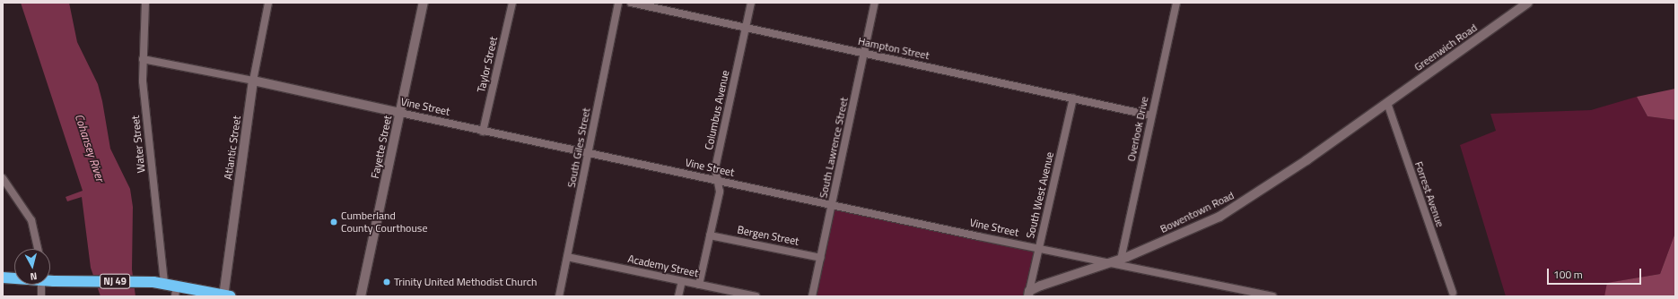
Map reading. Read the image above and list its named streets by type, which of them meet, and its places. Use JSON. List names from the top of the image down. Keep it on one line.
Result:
{"streets":{"highway":["NJ 49"],"main road":["Greenwich Road","Vine Street","Fayette Street","Atlantic Street","Bowentown Road"],"street":["Hampton Street","Taylor Street","Columbus Avenue","Overlook Drive","Water Street","South Giles Street","South Lawrence Street","Forrest Avenue","South West Avenue","Bergen Street","Academy Street"]},"crossings":[["Greenwich Road","Forrest Avenue"],["Greenwich Road","Bowentown Road"],["Hampton Street","Columbus Avenue"],["Hampton Street","Overlook Drive"],["Hampton Street","South Lawrence Street"],["Hampton Street","South West Avenue"],["Taylor Street","Vine Street"],["Vine Street","Columbus Avenue"],["Vine Street","Water Street"],["Vine Street","Fayette Street"],["Vine Street","Atlantic Street"],["Vine Street","South Giles Street"],["Vine Street","South Lawrence Street"],["Vine Street","South West Avenue"],["Vine Street","Bowentown Road"],["Columbus Avenue","Bergen Street"],["Columbus Avenue","Academy Street"],["Overlook Drive","Bowentown Road"],["Water Street","NJ 49"],["Atlantic Street","NJ 49"],["South Giles Street","Academy Street"],["South Lawrence Street","Bergen Street"],["South West Avenue","Bowentown Road"]],"water":["Cohansey River"],"places":["Cumberland County Courthouse","Trinity United Methodist Church"],"scale_bar":"100 m","north":"bottom"}
